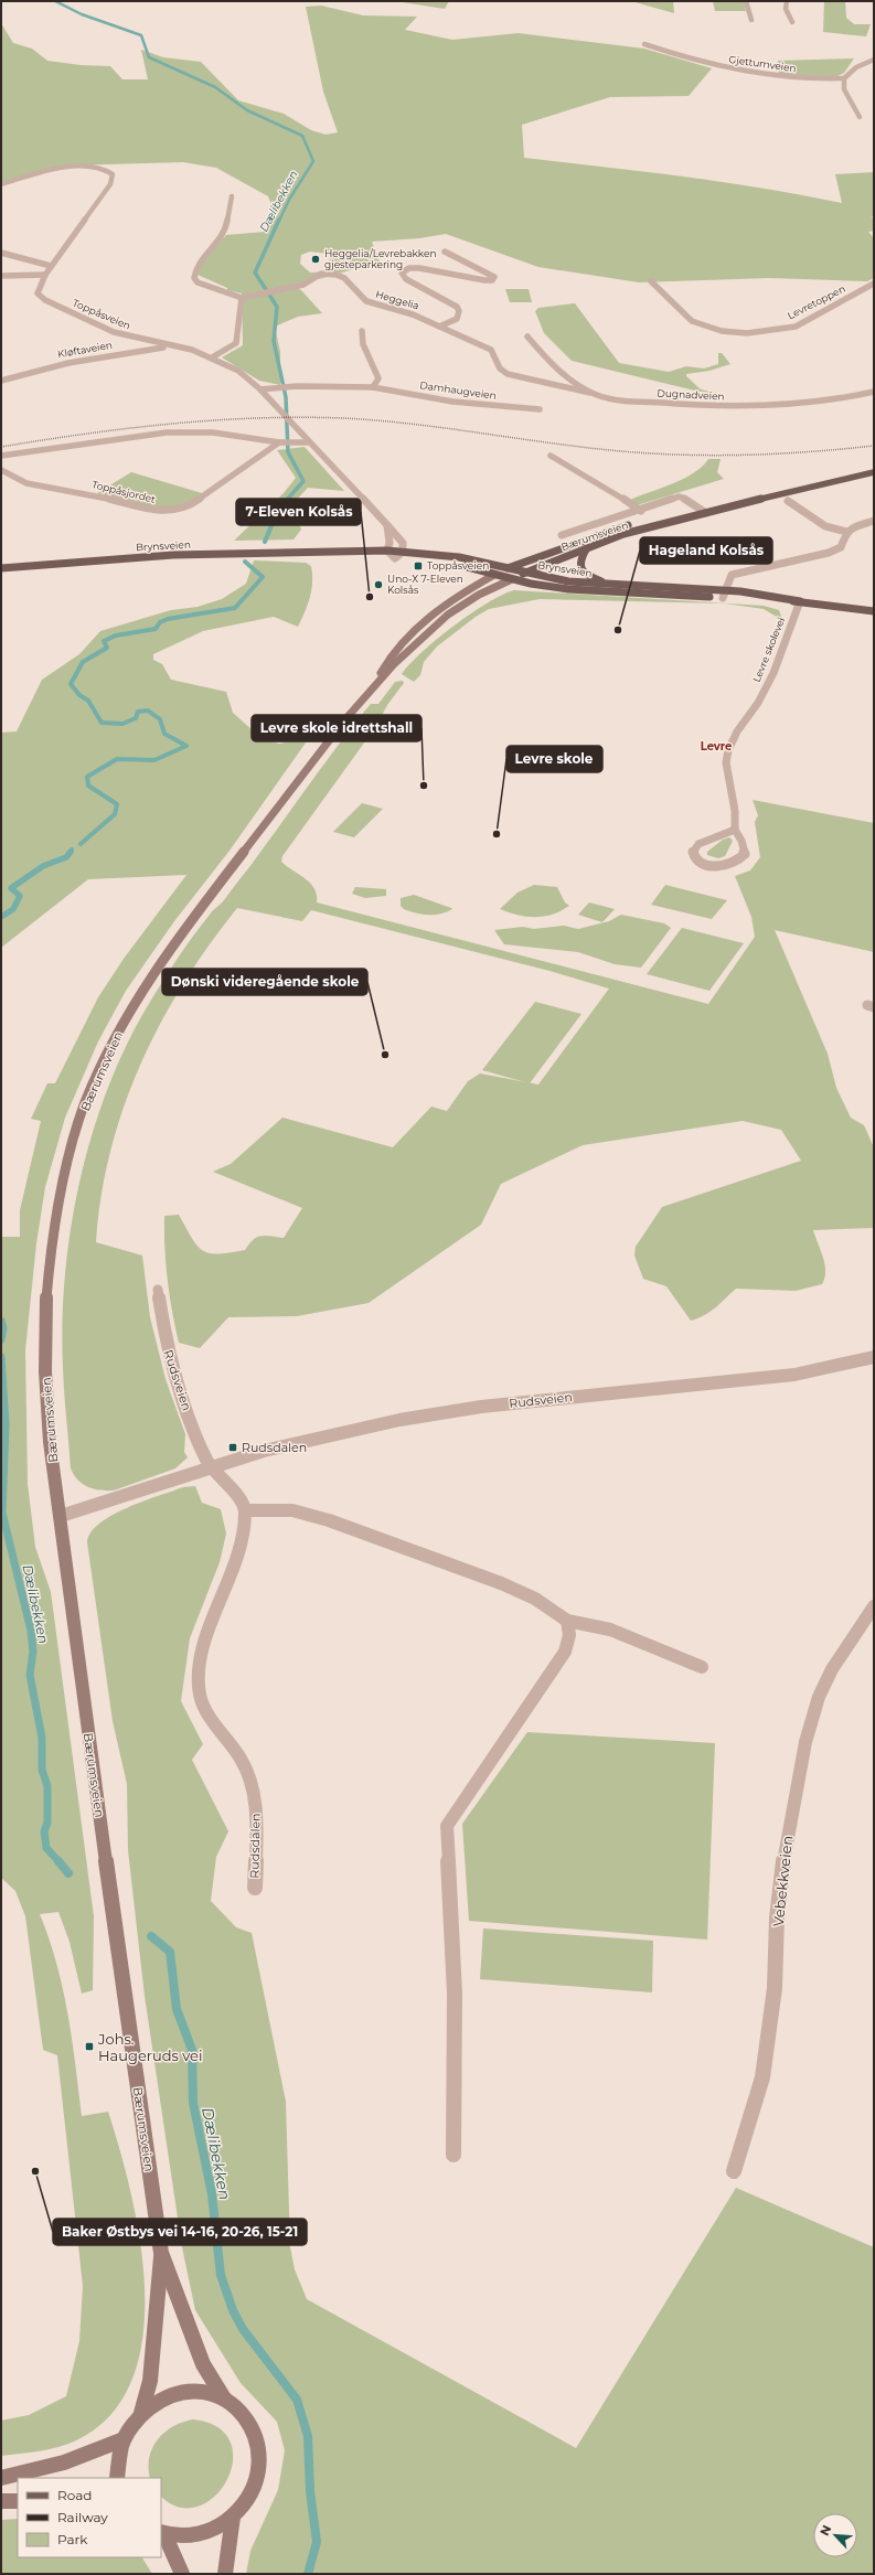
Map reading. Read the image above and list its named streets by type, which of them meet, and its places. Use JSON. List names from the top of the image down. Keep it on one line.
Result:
{"streets":{"main road":["Bærumsveien","Brynsveien"],"street":["Gjettumveien","Heggelia","Levretoppen","Toppåsveien","Kløftaveien","Damhaugveien","Dugnadveien","Toppåsjordet","Levre skolevei","Rudsveien","Rudsdalen","Vebekkveien"]},"crossings":[["Heggelia","Dugnadveien"],["Toppåsveien","Kløftaveien"],["Toppåsveien","Damhaugveien"],["Toppåsveien","Brynsveien"],["Bærumsveien","Brynsveien"],["Bærumsveien","Rudsveien"],["Brynsveien","Levre skolevei"]],"districts":["Levre"],"water":["Dælibekken"],"places":{"other":["Heggelia/Levrebakken gjesteparkering","Uno-X 7-Eleven Kolsås","7-Eleven Kolsås","Hageland Kolsås","Levre skole idrettshall","Levre skole","Dønski videregående skole","Baker Østbys vei 14-16, 20-26, 15-21"],"transit":["Toppåsveien","Rudsdalen","Johs. Haugeruds vei"]},"legend":["Road","Railway","Park"],"north":"top left"}
